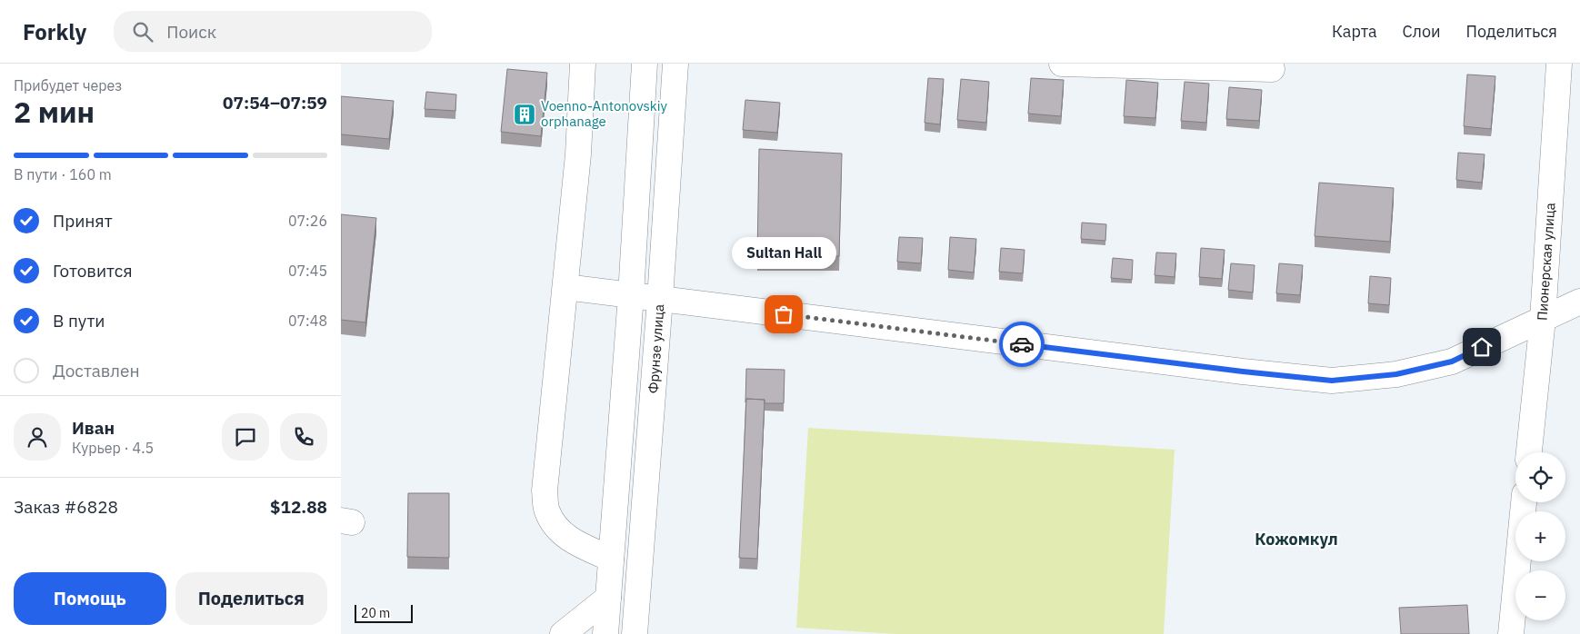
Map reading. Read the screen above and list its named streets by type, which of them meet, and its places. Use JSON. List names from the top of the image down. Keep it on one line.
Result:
{"streets":{"street":["Пионерская улица","Фрунзе улица"]},"districts":["Кожомкул"],"places":{"building":["Voenno-Antonovskiy orphanage"],"other":["Sultan Hall"]},"scale_bar":"20 m","page":{"header":"Forkly","search":"Поиск","nav":["Карта","Слои","Поделиться"],"heading":["2 мин","Прибудет через","07:54–07:59"],"panel":["Иван","Курьер · 4.5","Заказ #6828","$12.88"],"bar":"В пути · 160 m","list":[["Принят","07:26"],["Готовится","07:45"],["В пути","07:48"],"Доставлен"],"bubble":"Sultan Hall","map_buttons":["+","−"],"buttons":["Помощь","Поделиться"],"scale":"20 m"}}
